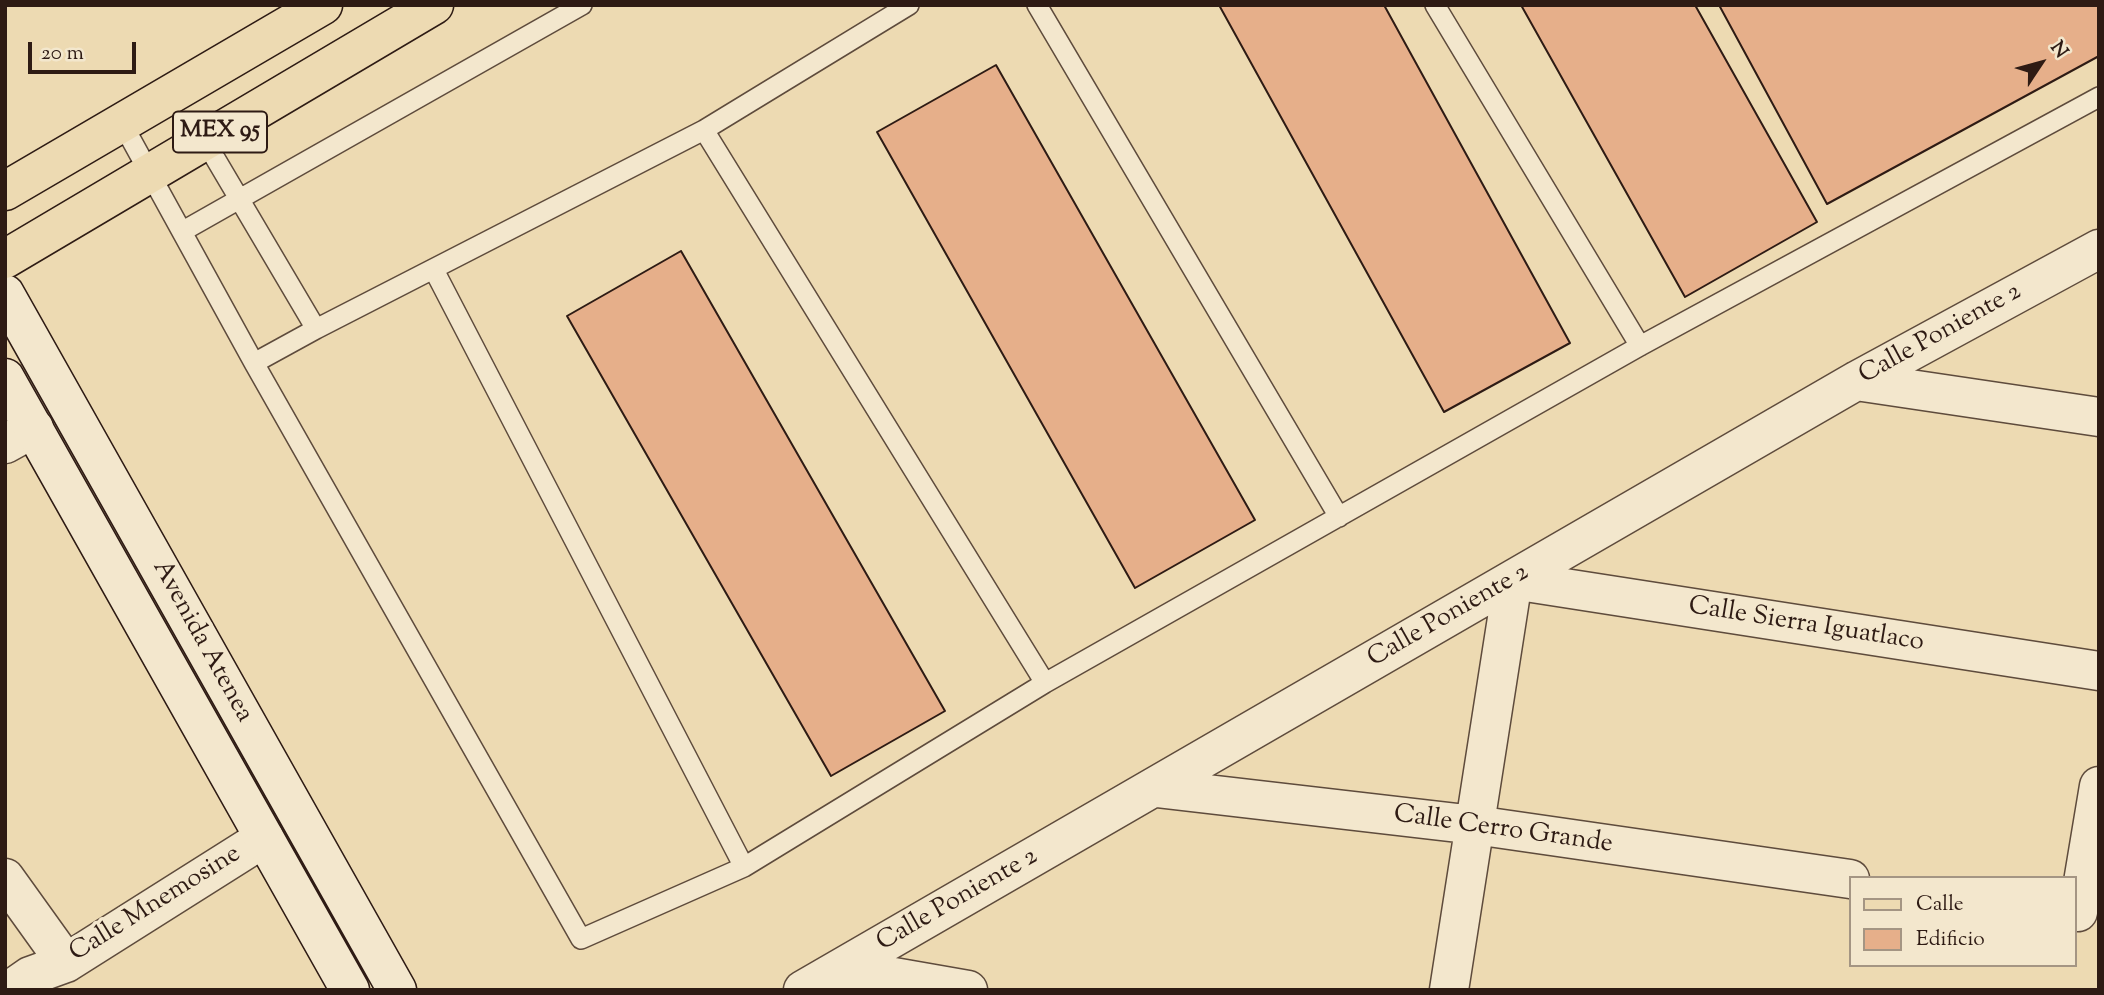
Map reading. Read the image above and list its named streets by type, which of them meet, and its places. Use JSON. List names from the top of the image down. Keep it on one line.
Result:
{"streets":{"main road":["MEX 95"],"street":["Calle Poniente 2","Calle Sierra Iguatlaco","Avenida Atenea","Calle Cerro Grande","Calle Mnemosine"]},"crossings":[["Calle Poniente 2","Calle Sierra Iguatlaco"],["Calle Poniente 2","Calle Cerro Grande"],["Avenida Atenea","Calle Mnemosine"]],"legend":["Calle","Edificio"],"scale_bar":"20 m","north":"top right"}
